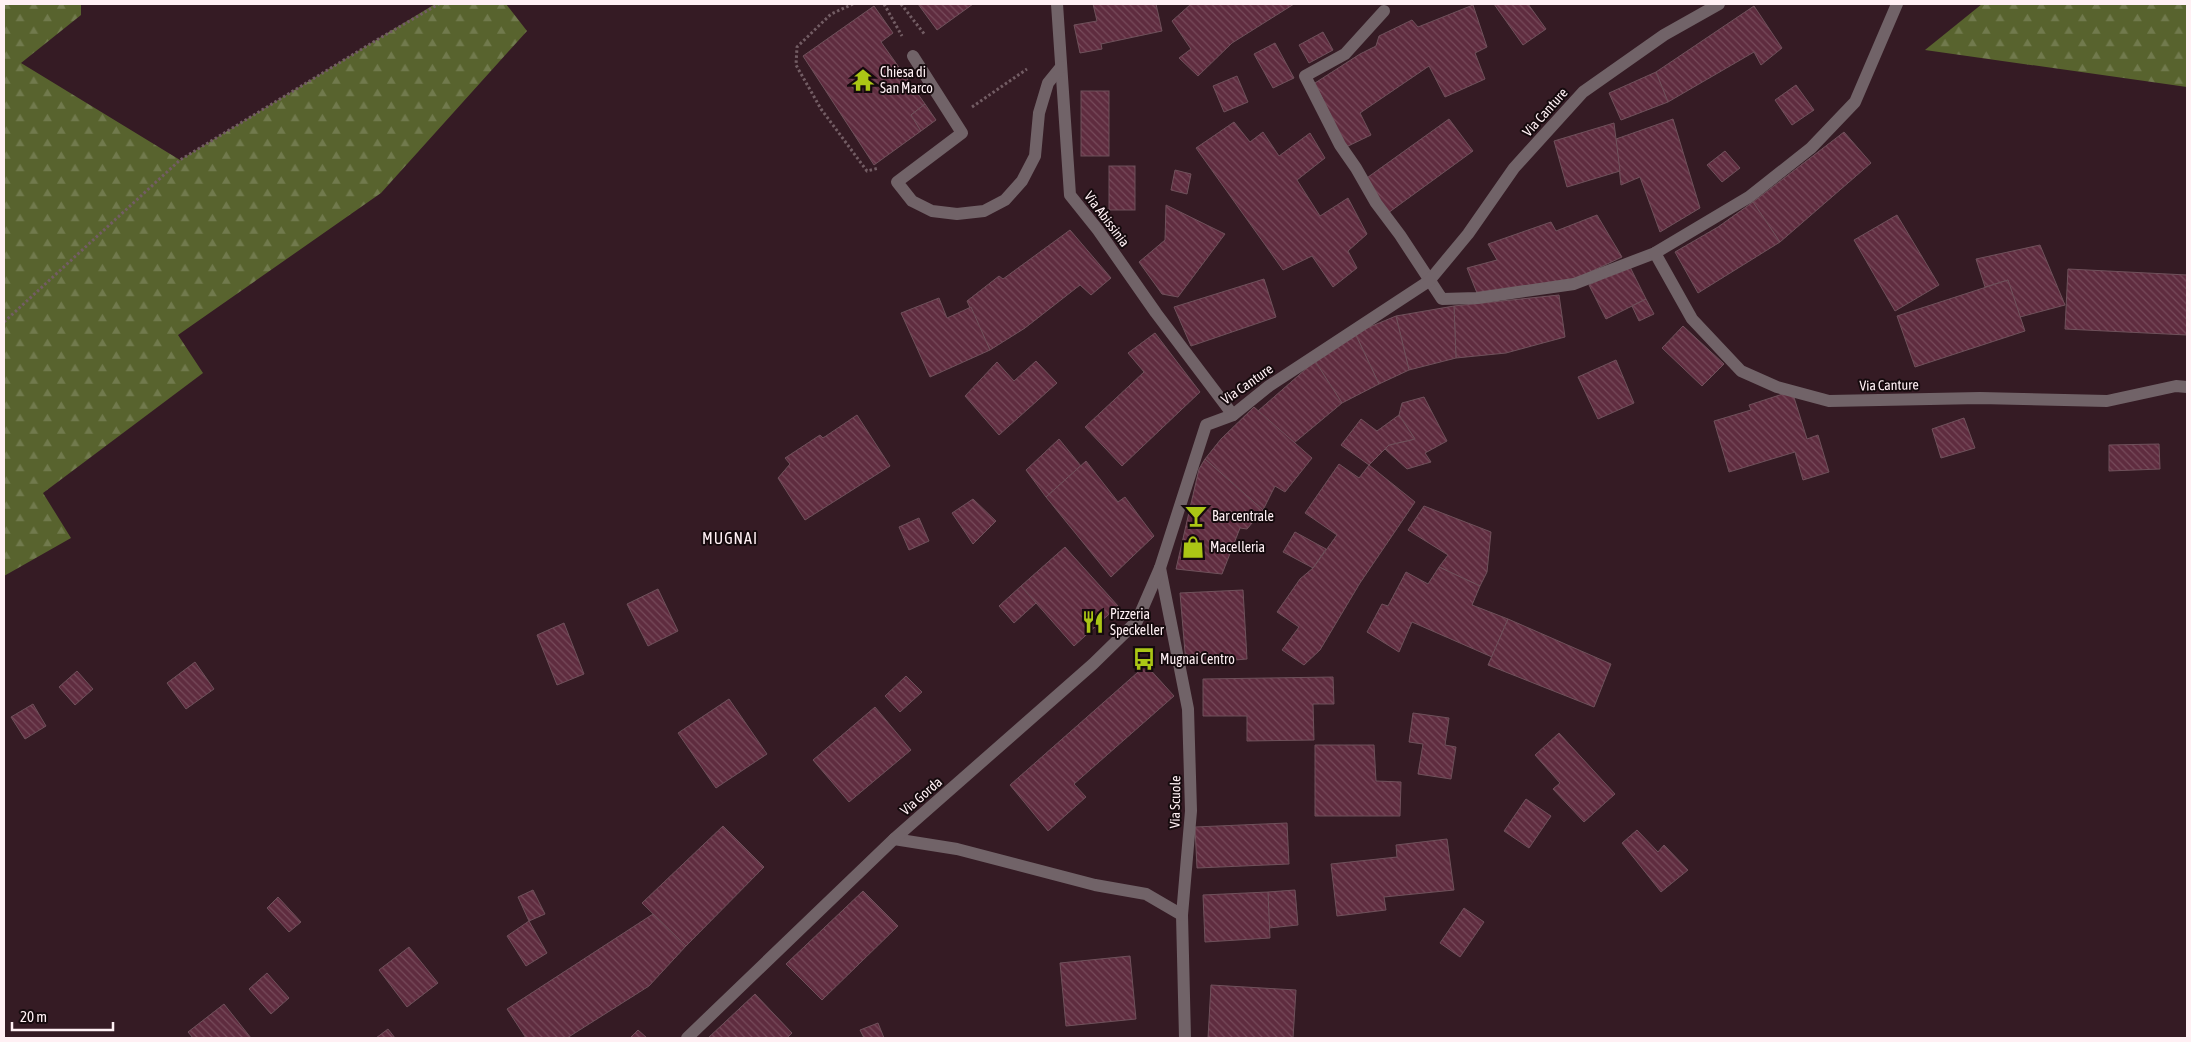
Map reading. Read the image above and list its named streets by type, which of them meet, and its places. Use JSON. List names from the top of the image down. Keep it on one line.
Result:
{"streets":{"street":["Via Canture","Via Abissinia","Via Gorda","Via Scuole"]},"crossings":[["Via Canture","Via Abissinia"],["Via Canture","Via Gorda"],["Via Canture","Via Scuole"],["Via Gorda","Via Scuole"]],"districts":["MUGNAI"],"places":{"temple":["Chiesa di San Marco"],"bar":["Bar centrale"],"shop":["Macelleria"],"restaurant":["Pizzeria Speckeller"],"bus stop":["Mugnai Centro"]},"scale_bar":"20 m"}
